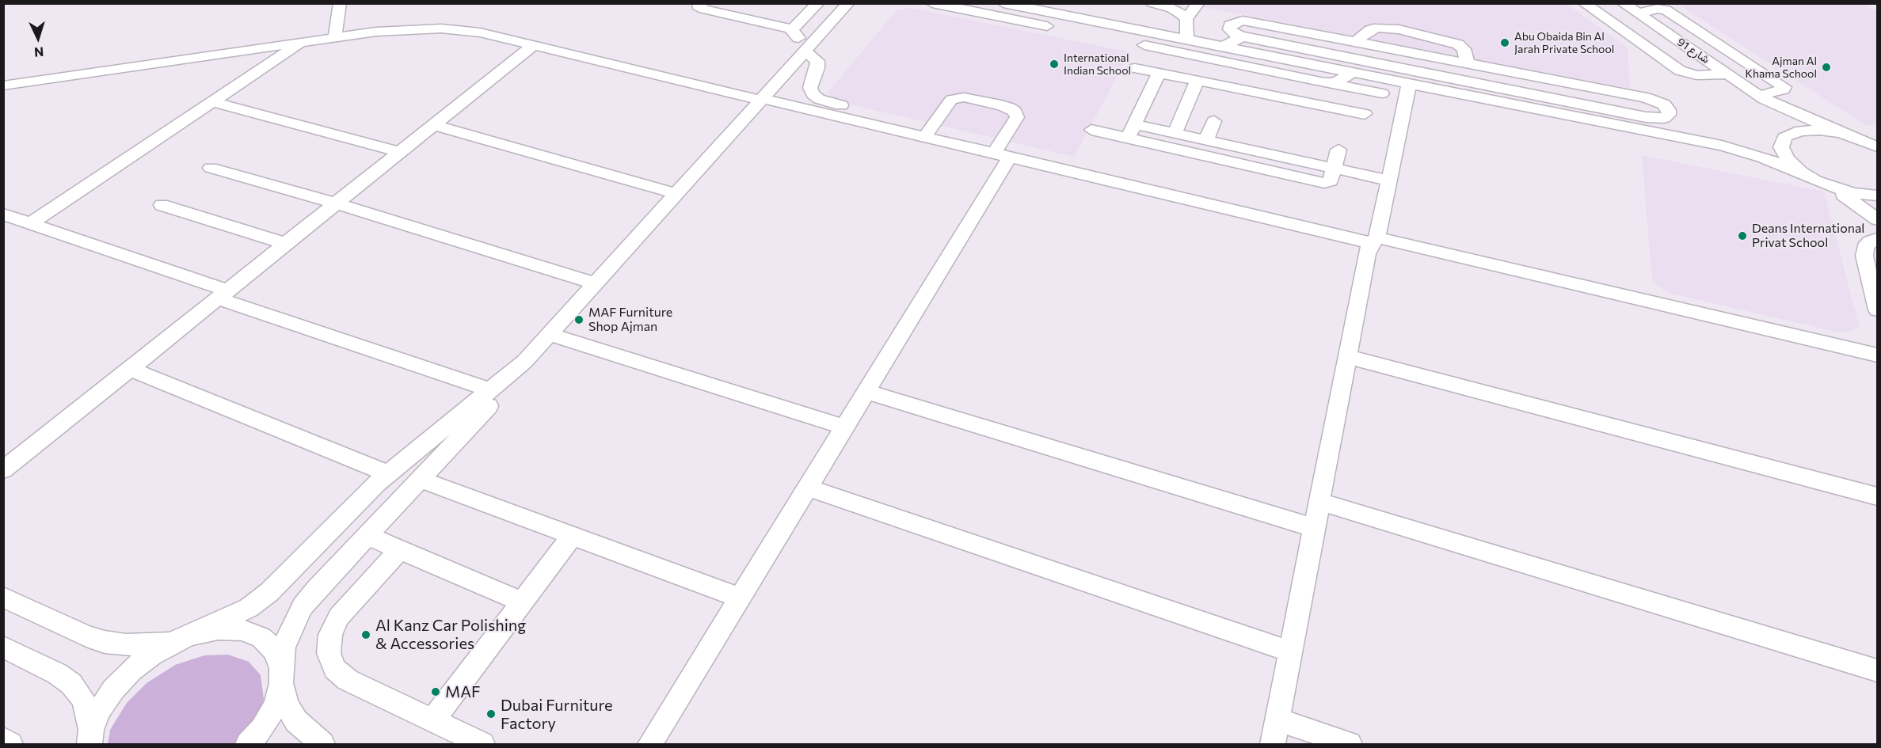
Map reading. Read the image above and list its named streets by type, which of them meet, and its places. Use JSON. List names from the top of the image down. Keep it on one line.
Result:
{"streets":{"street":["شارع 91"]},"places":["Abu Obaida Bin Al Jarah Private School","International Indian School","Ajman Al Khama School","Deans International Privat School","MAF Furniture Shop Ajman","Al Kanz Car Polishing & Accessories","MAF","Dubai Furniture Factory"],"north":"bottom"}
